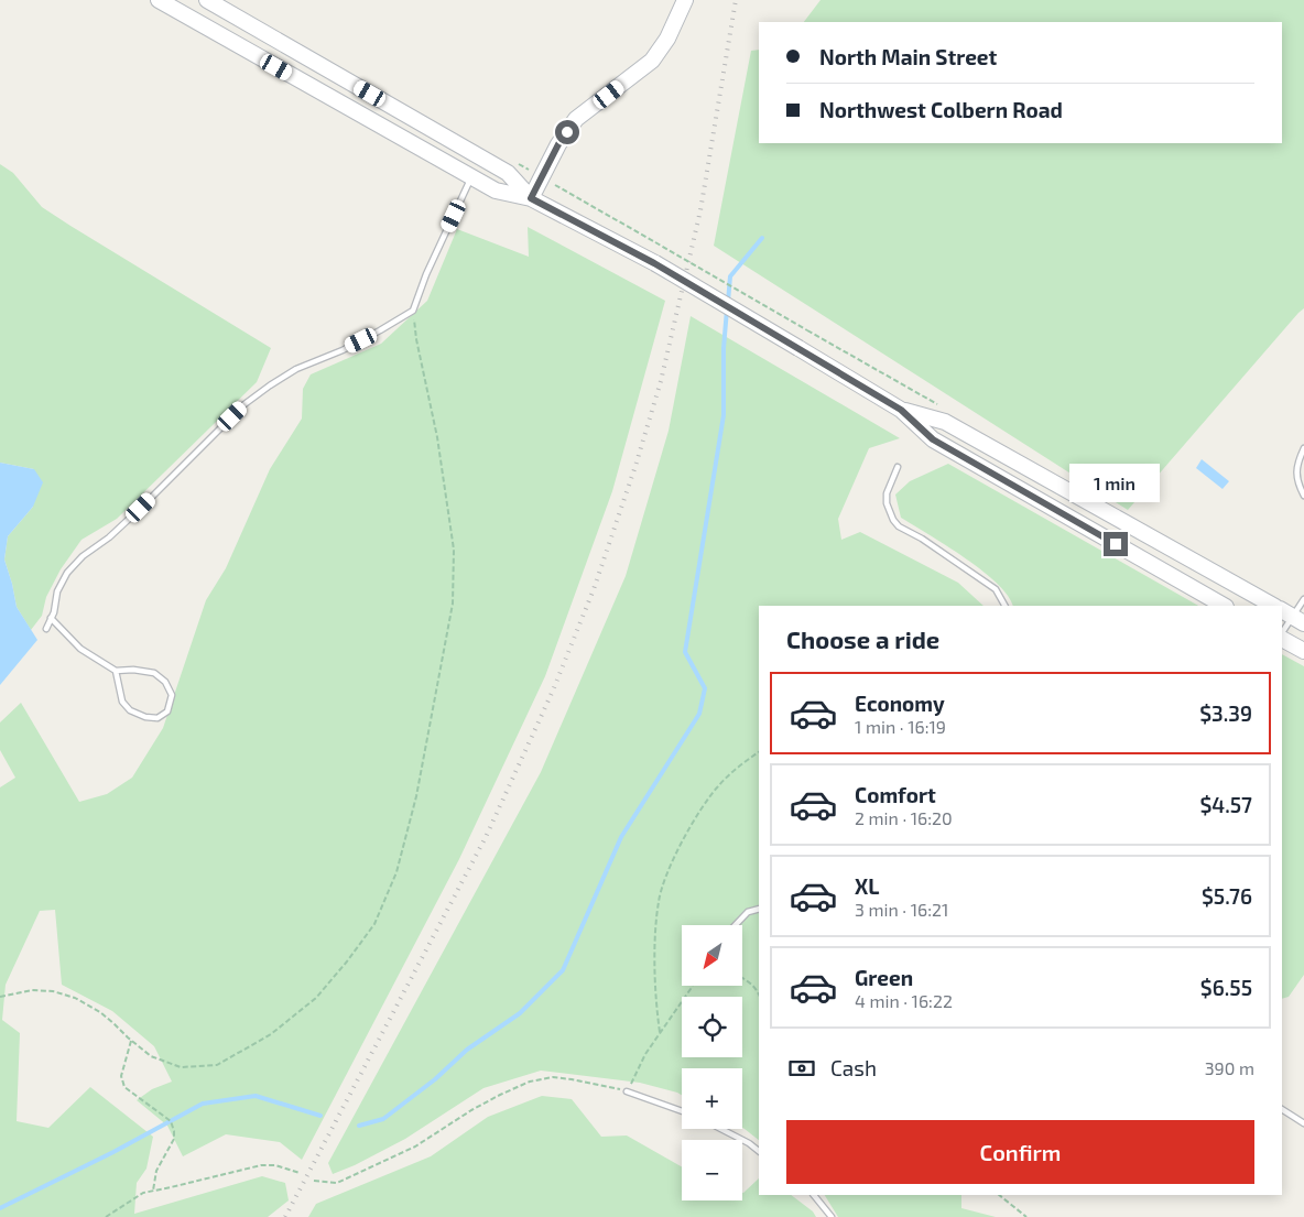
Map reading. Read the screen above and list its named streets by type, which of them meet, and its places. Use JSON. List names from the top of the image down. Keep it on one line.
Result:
{"north":"bottom left","page":{"banner":["North Main Street","Northwest Colbern Road"],"bubble":"1 min","heading":"Choose a ride","list":[{"name":"Economy","note":"1 min · 16:19","value":"$3.39"},{"name":"Comfort","note":"2 min · 16:20","value":"$4.57"},{"name":"XL","note":"3 min · 16:21","value":"$5.76"},{"name":"Green","note":"4 min · 16:22","value":"$6.55"}],"map_buttons":["+","−"],"pay":["Cash","390 m"],"buttons":"Confirm"}}
